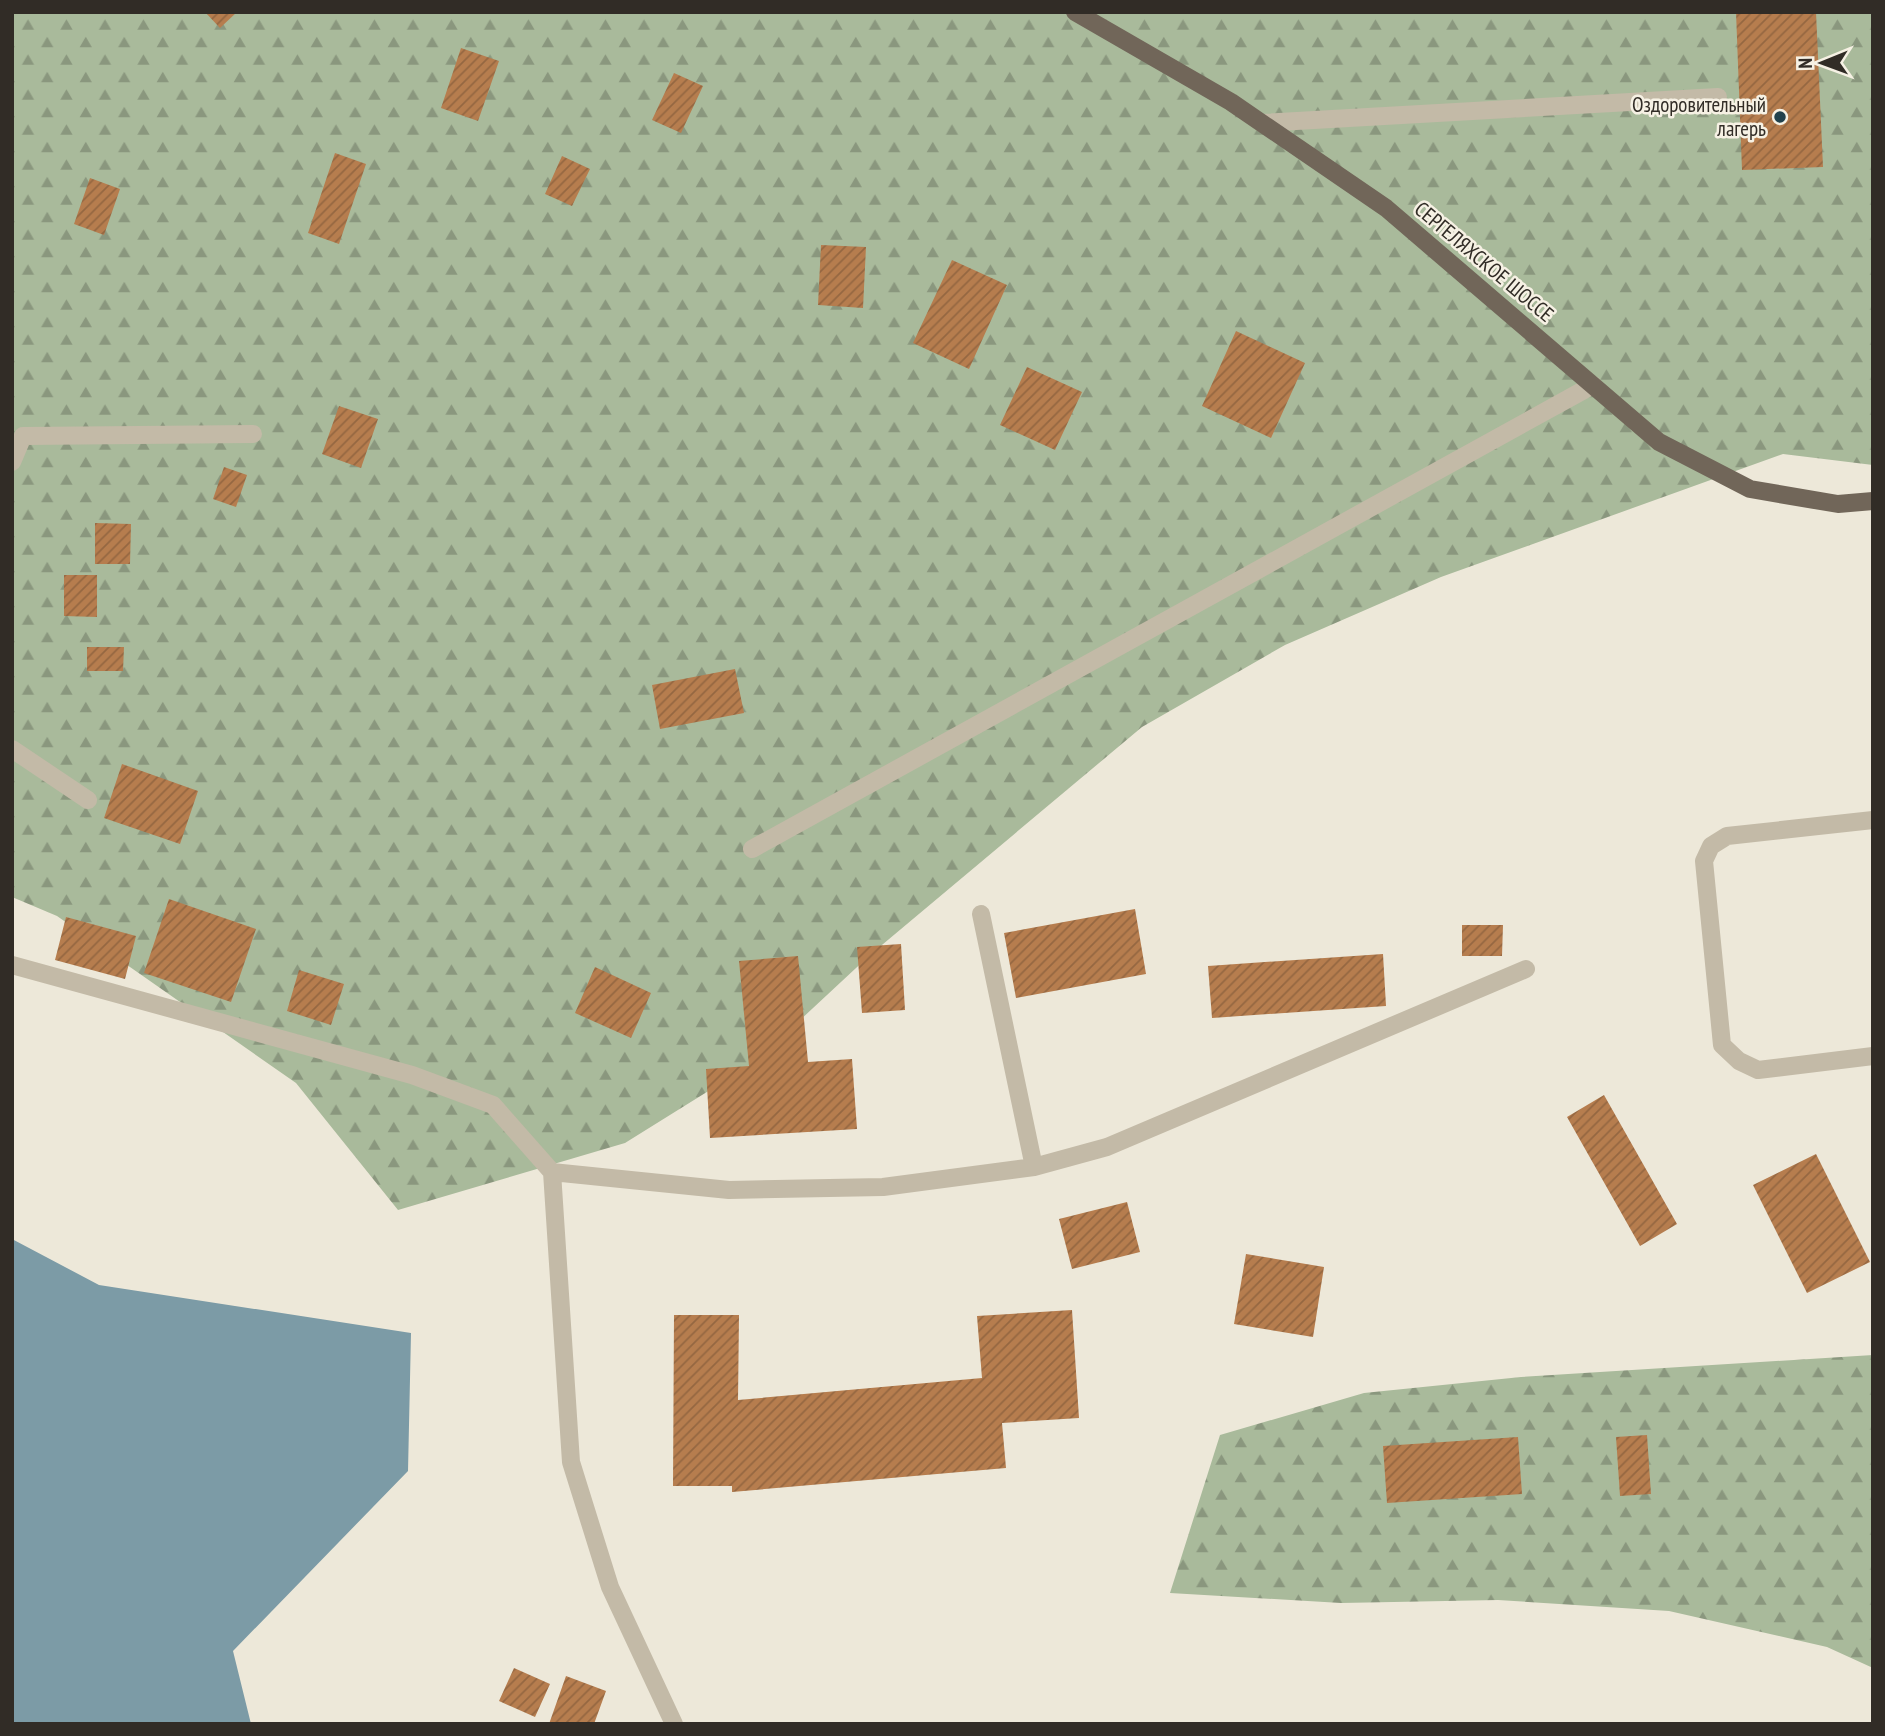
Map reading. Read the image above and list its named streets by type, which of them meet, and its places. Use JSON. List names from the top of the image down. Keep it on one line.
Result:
{"streets":{"main road":["СЕРГЕЛЯХСКОЕ ШОССЕ"]},"places":["Оздоровительный лагерь"],"north":"left"}
